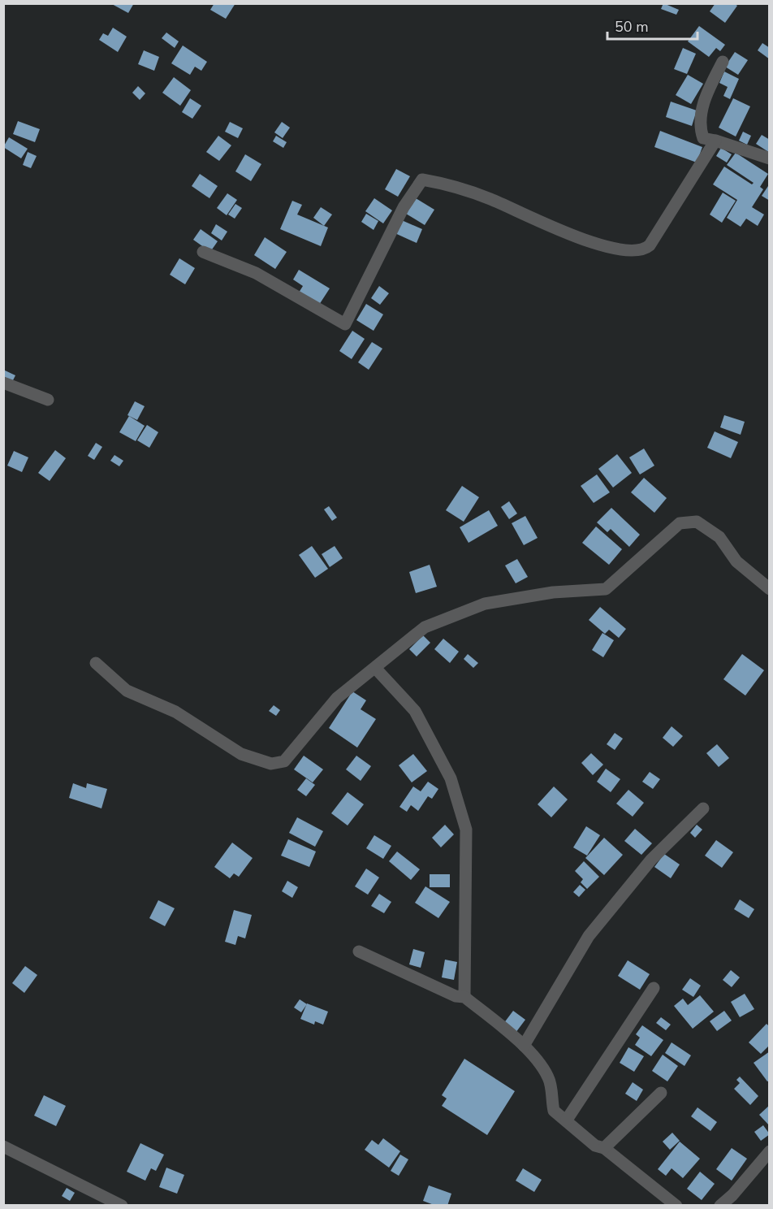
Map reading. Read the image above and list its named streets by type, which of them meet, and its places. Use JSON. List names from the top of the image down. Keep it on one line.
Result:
{"scale_bar":"50 m"}
